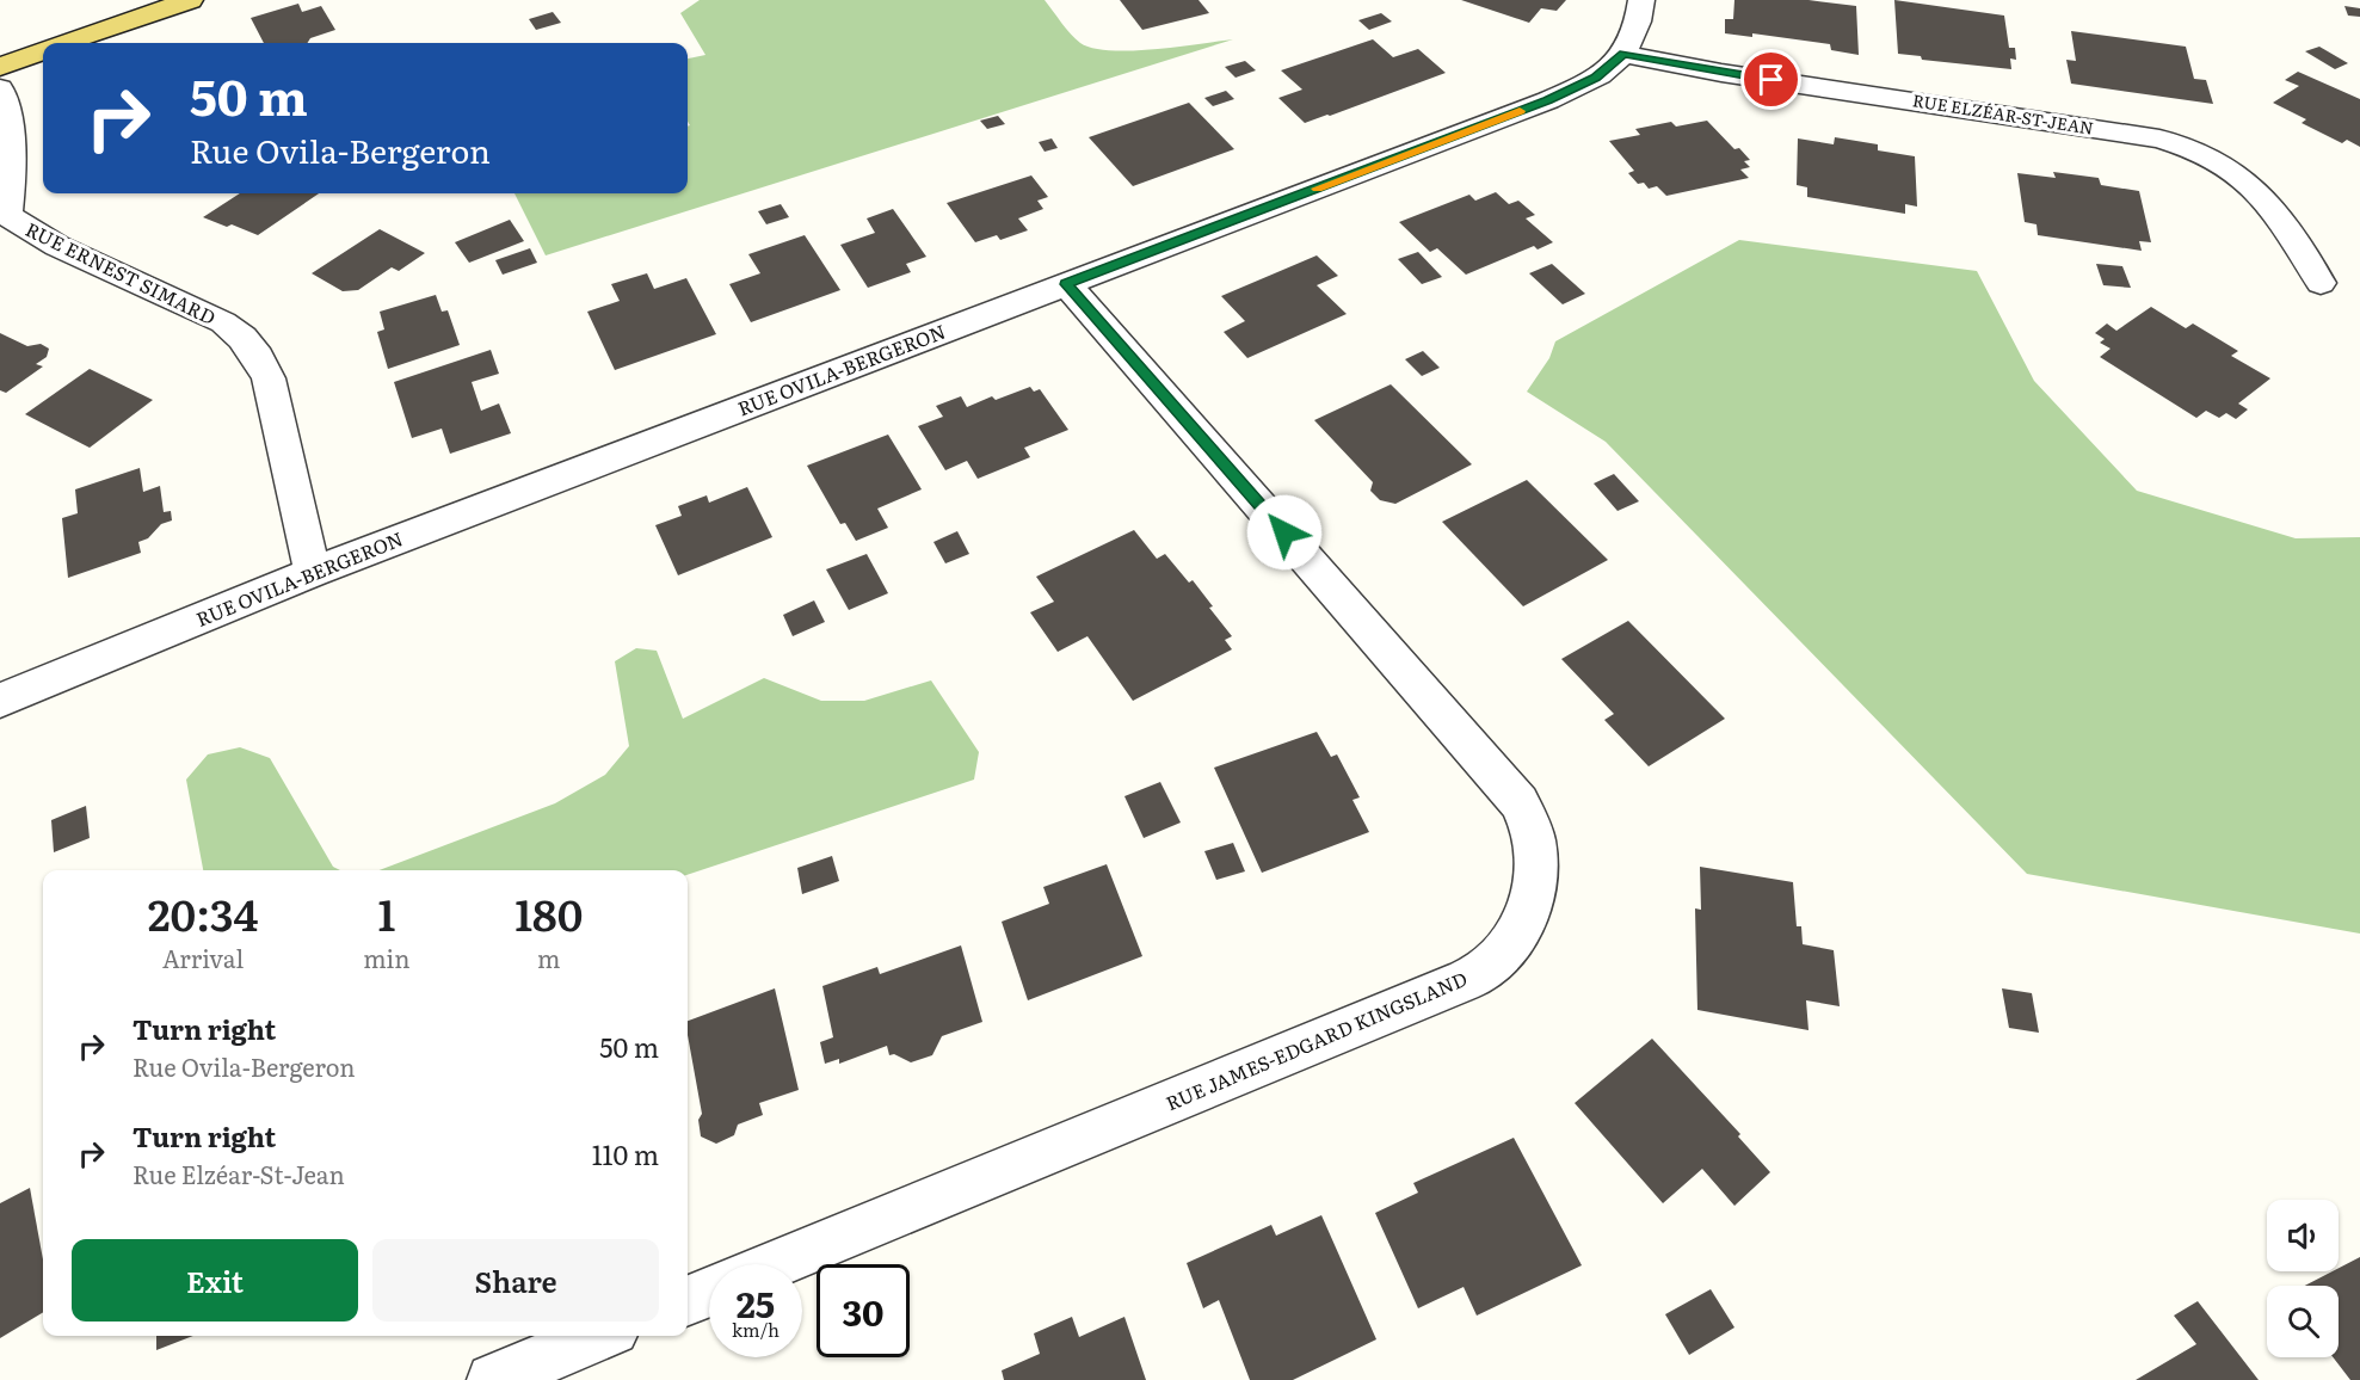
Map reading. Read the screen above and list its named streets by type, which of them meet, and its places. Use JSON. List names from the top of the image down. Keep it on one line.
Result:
{"streets":{"street":["RUE ELZÉAR-ST-JEAN","RUE ERNEST SIMARD","RUE OVILA-BERGERON","RUE JAMES-EDGARD KINGSLAND"]},"crossings":[["RUE ELZÉAR-ST-JEAN","RUE OVILA-BERGERON"],["RUE ERNEST SIMARD","RUE OVILA-BERGERON"],["RUE OVILA-BERGERON","RUE JAMES-EDGARD KINGSLAND"]],"page":{"turn":["50 m","Rue Ovila-Bergeron"],"eta":["20:34","Arrival","1","min","180","m"],"list":[{"name":"Turn right","note":"Rue Ovila-Bergeron","value":"50 m"},{"name":"Turn right","note":"Rue Elzéar-St-Jean","value":"110 m"}],"buttons":["Exit","Share"],"speed":"25 km/h","limit":"30"}}
